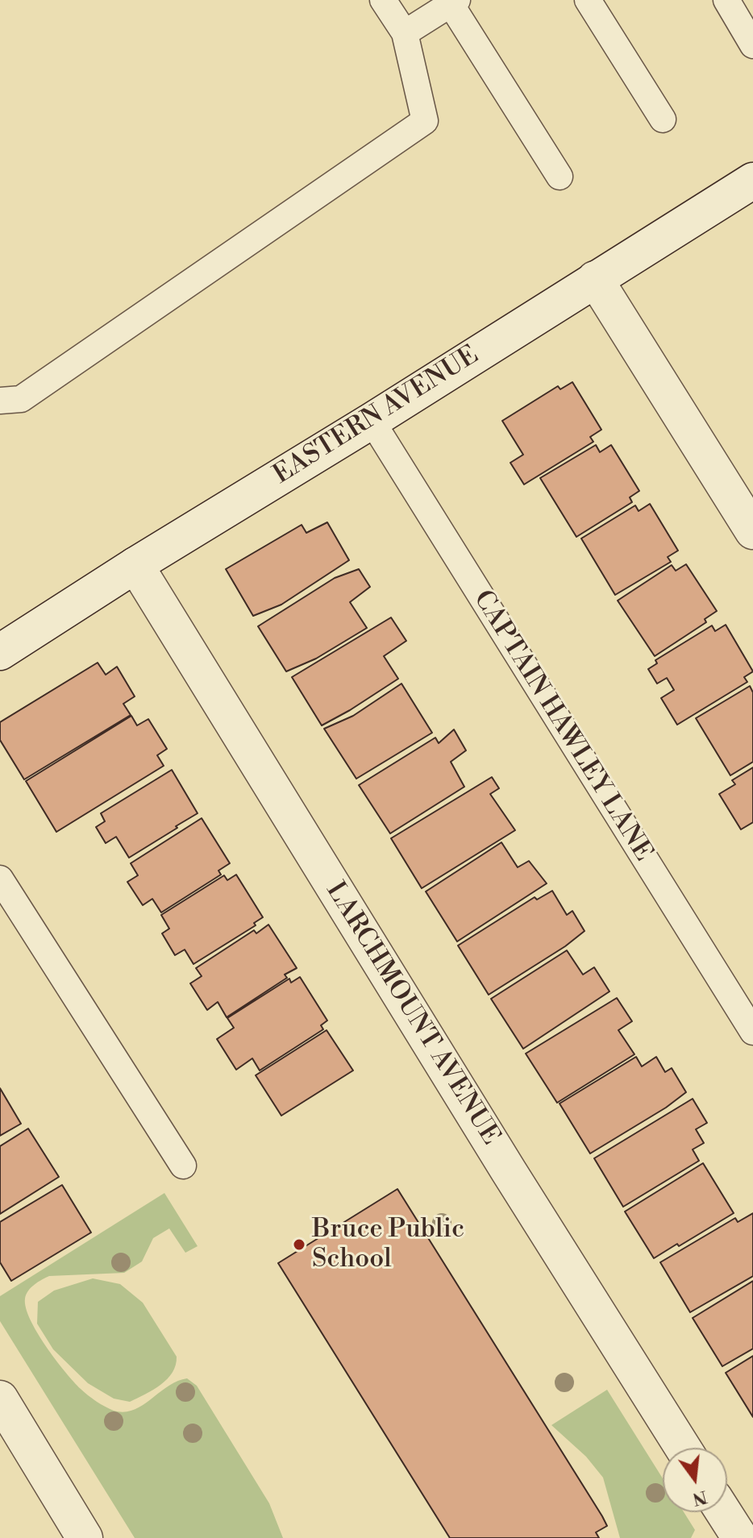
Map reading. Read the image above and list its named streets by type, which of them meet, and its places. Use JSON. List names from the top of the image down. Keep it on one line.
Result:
{"streets":{"street":["EASTERN AVENUE","LARCHMOUNT AVENUE"],"lane":["CAPTAIN HAWLEY LANE"]},"crossings":[["EASTERN AVENUE","CAPTAIN HAWLEY LANE"],["EASTERN AVENUE","LARCHMOUNT AVENUE"]],"places":["Bruce Public School"],"north":"bottom"}
